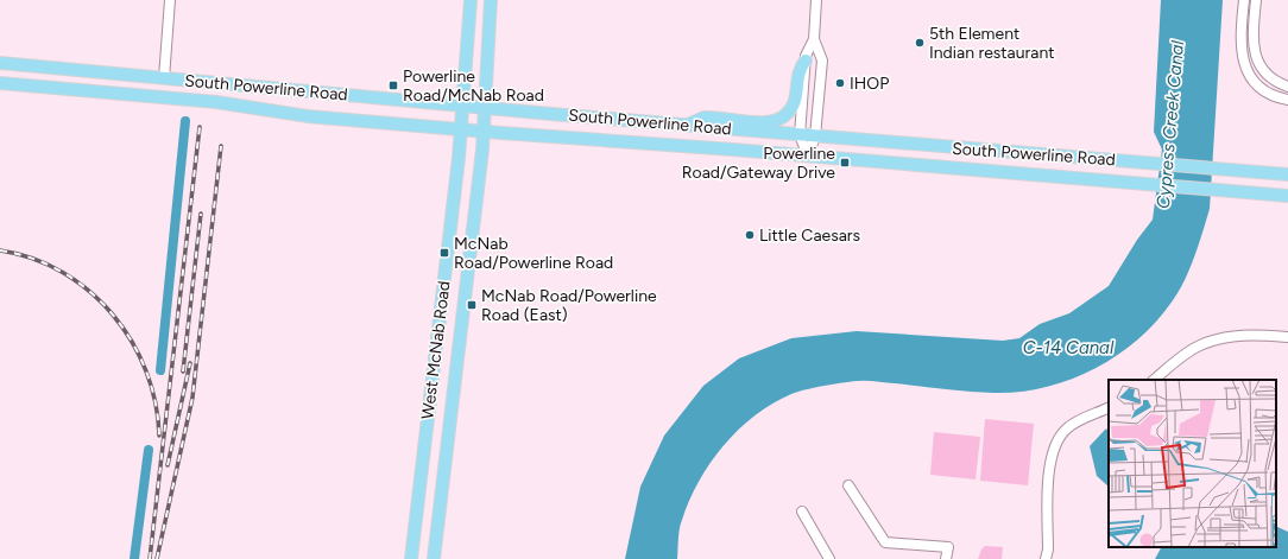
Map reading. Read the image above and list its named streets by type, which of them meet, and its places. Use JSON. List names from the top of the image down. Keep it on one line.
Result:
{"streets":{"main road":["South Powerline Road","West McNab Road"]},"crossings":[["South Powerline Road","West McNab Road"]],"water":["Cypress Creek Canal","C-14 Canal"],"places":{"other":["5th Element Indian restaurant","IHOP","Little Caesars"],"transit":["Powerline Road/McNab Road","Powerline Road/Gateway Drive","McNab Road/Powerline Road","McNab Road/Powerline Road (East)"]}}
